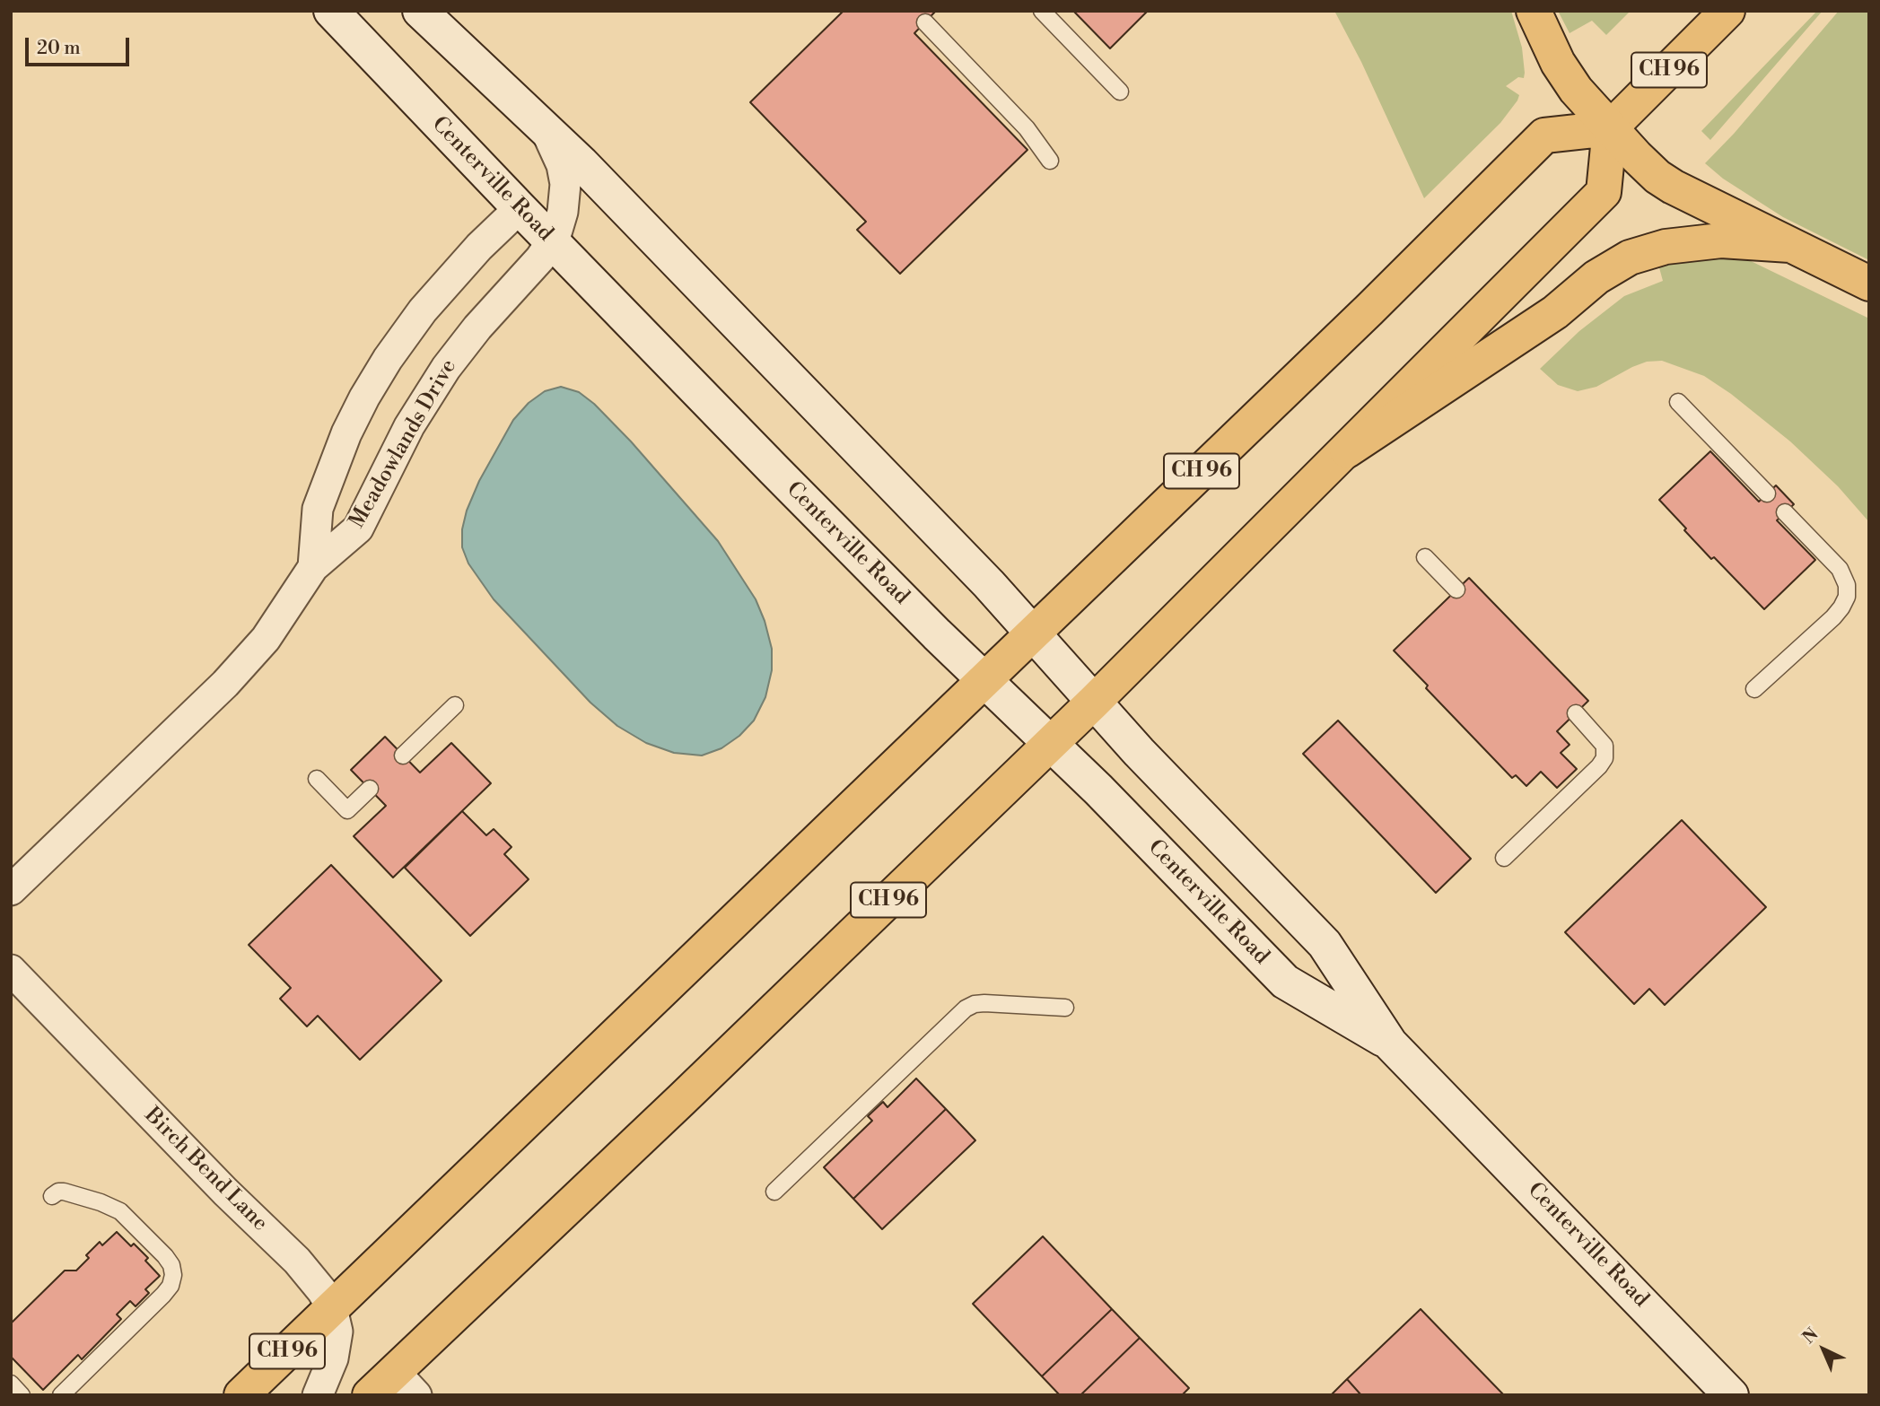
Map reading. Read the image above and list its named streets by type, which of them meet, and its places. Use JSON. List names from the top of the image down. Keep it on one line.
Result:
{"streets":{"main road":["CH 96","Centerville Road"],"street":["Meadowlands Drive","Birch Bend Lane"]},"crossings":[["CH 96","Centerville Road"],["CH 96","Birch Bend Lane"],["Centerville Road","Meadowlands Drive"]],"scale_bar":"20 m","north":"top left"}
